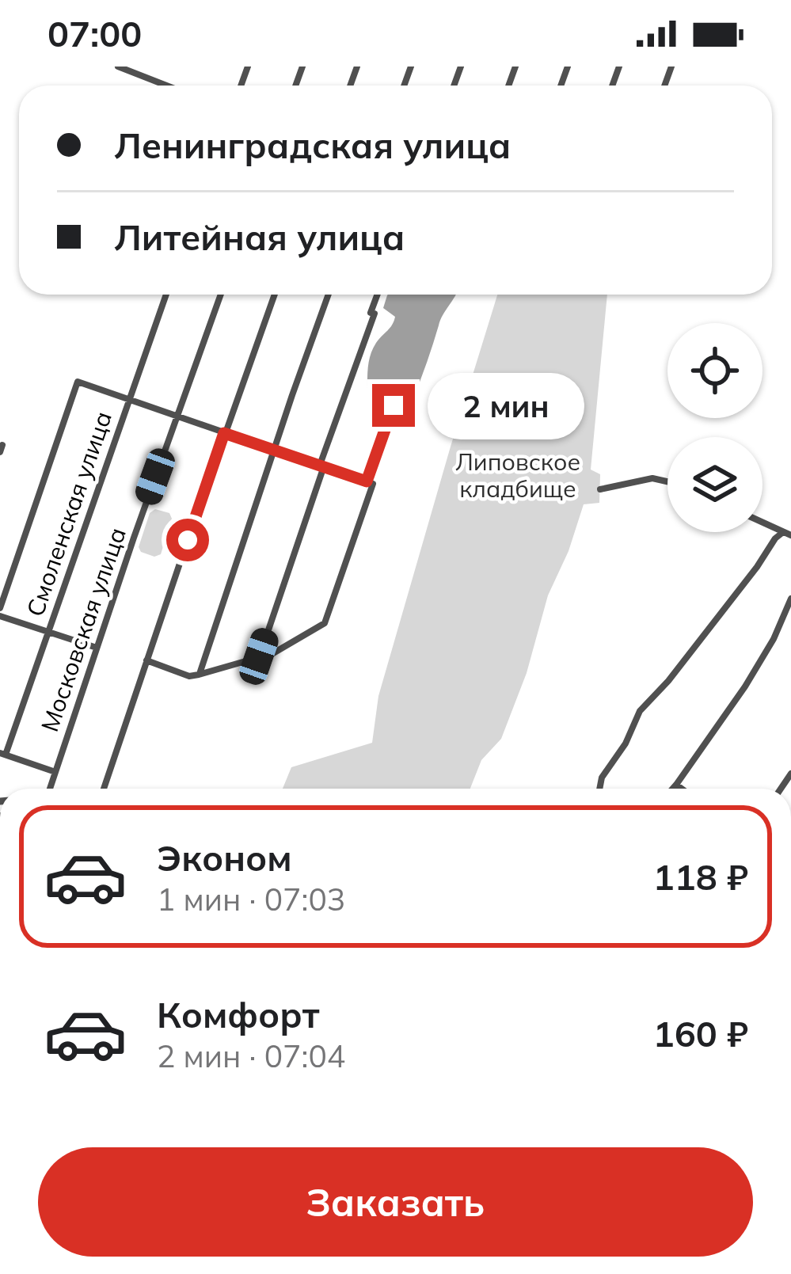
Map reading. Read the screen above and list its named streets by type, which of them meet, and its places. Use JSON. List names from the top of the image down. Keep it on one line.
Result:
{"streets":{"street":["Смоленская улица","Московская улица"]},"parks":["Липовское кладбище"],"page":{"status":"07:00","banner":["Ленинградская улица","Литейная улица"],"bubble":"2 мин","list":[{"name":"Эконом","note":"1 мин · 07:03","value":"118 ₽"},{"name":"Комфорт","note":"2 мин · 07:04","value":"160 ₽"}],"buttons":"Заказать"}}
